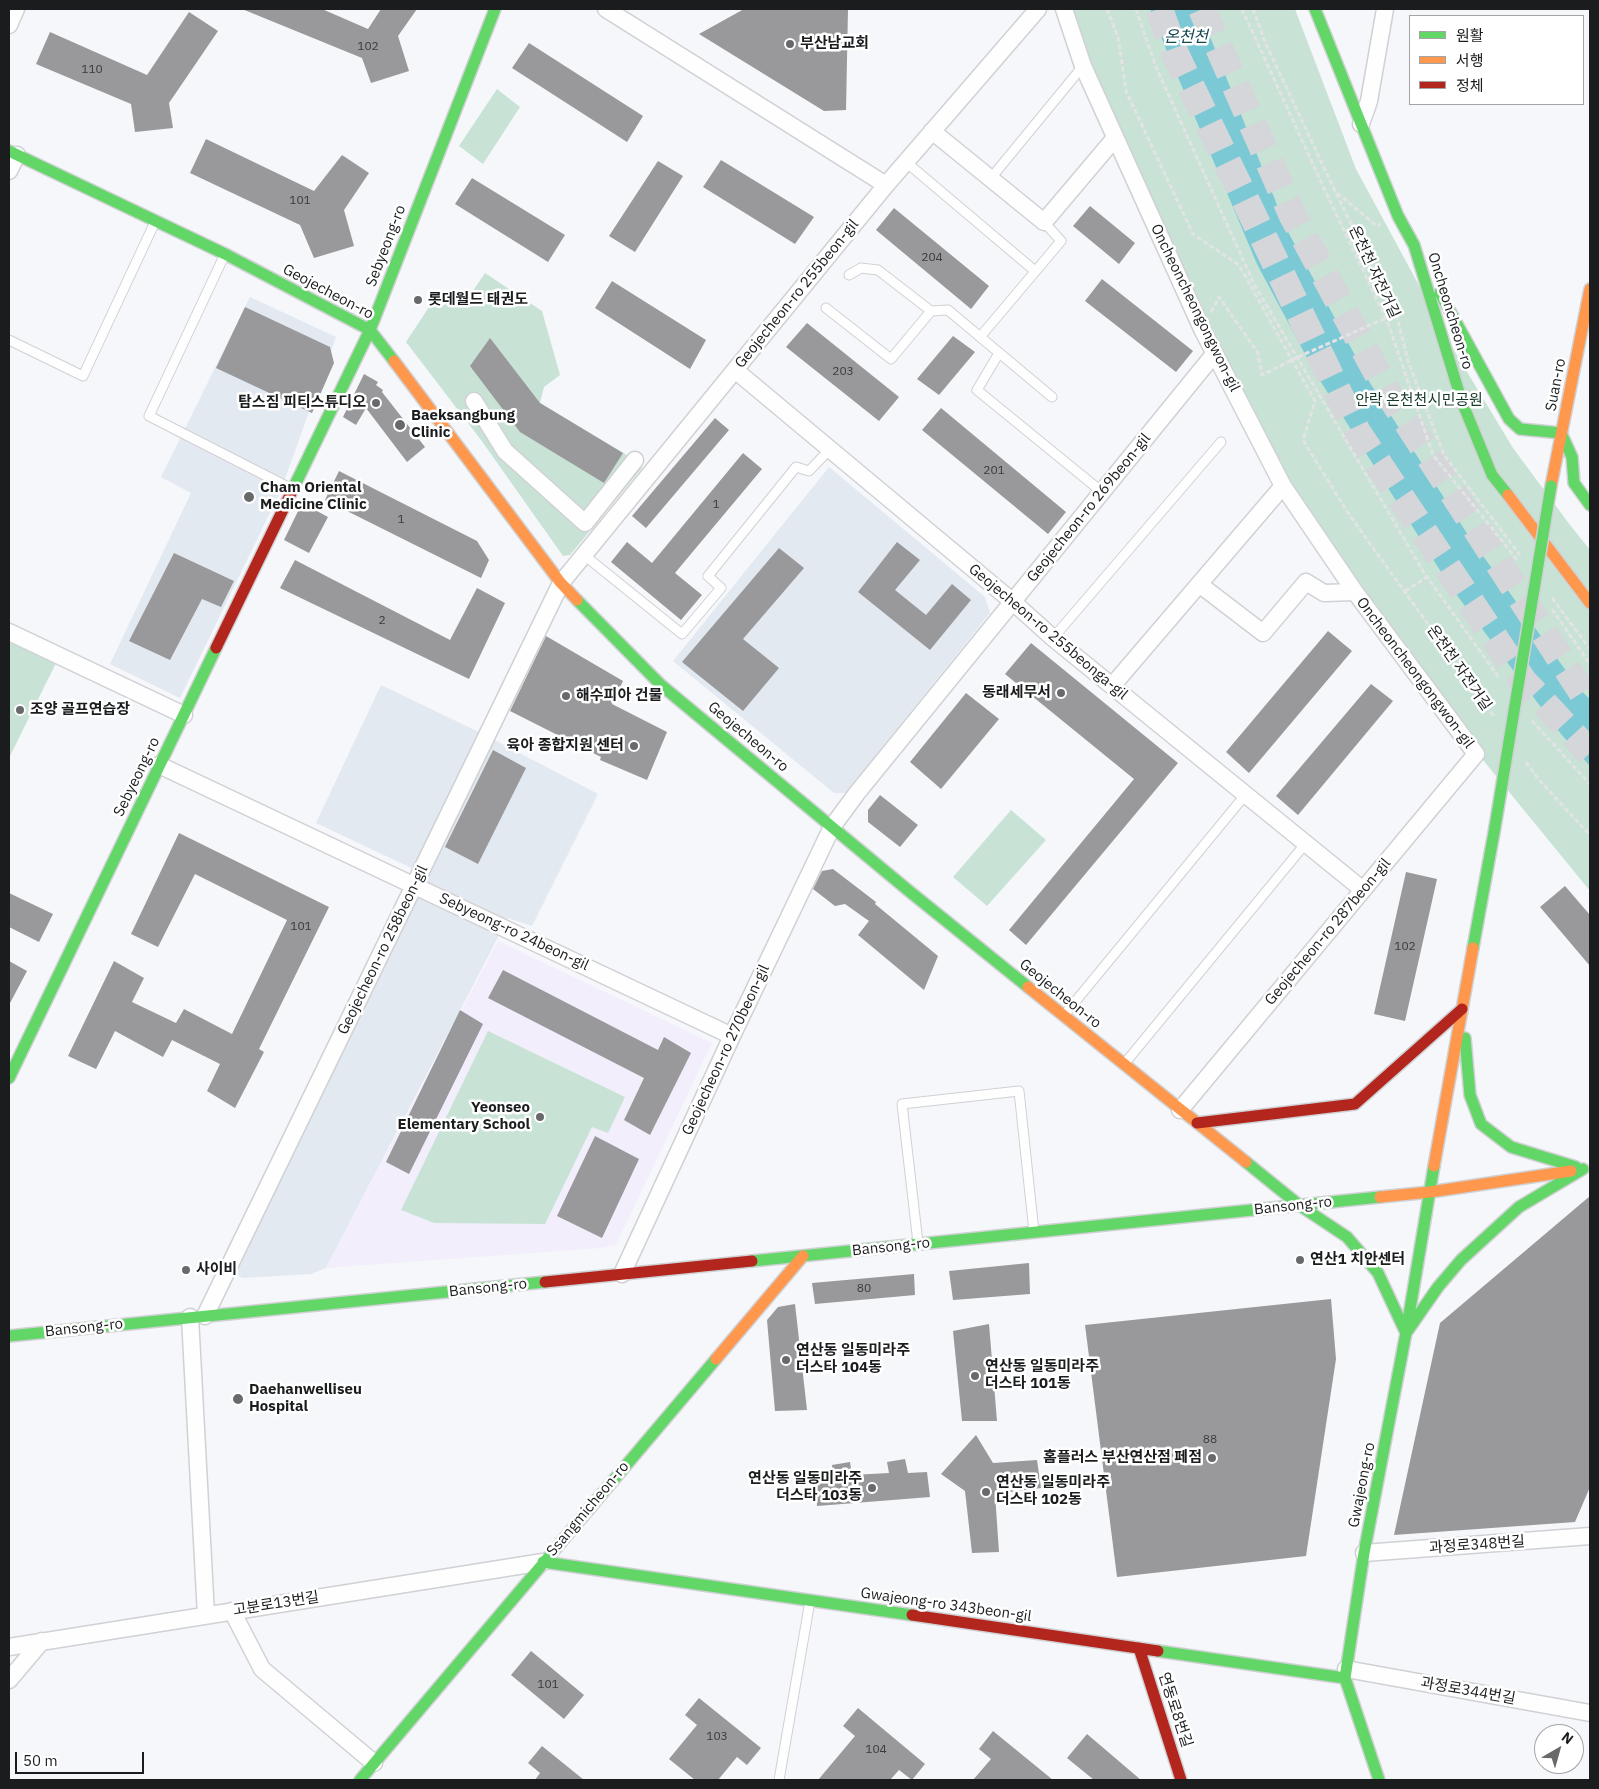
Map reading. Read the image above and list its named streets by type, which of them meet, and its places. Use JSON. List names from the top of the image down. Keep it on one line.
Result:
{"streets":{"main road":["Sebyeong-ro","Geojecheon-ro","Oncheoncheon-ro","Suan-ro","Bansong-ro","Gwajeong-ro","Ssangmicheon-ro","Gwajeong-ro 343beon-gil","연동로8번길"],"street":["Geojecheon-ro 255beon-gil","Oncheoncheongongwon-gil","Geojecheon-ro 269beon-gil","Geojecheon-ro 255beonga-gil","Sebyeong-ro 24beon-gil","Geojecheon-ro 287beon-gil","Geojecheon-ro 258beon-gil","Geojecheon-ro 270beon-gil","과정로348번길","고분로13번길","과정로344번길"],"path":["온천천 자전거길"]},"crossings":[["Sebyeong-ro","Geojecheon-ro"],["Sebyeong-ro","Sebyeong-ro 24beon-gil"],["Geojecheon-ro","Geojecheon-ro 255beon-gil"],["Geojecheon-ro","Geojecheon-ro 269beon-gil"],["Geojecheon-ro","Geojecheon-ro 287beon-gil"],["Geojecheon-ro","Geojecheon-ro 258beon-gil"],["Geojecheon-ro","Geojecheon-ro 270beon-gil"],["Geojecheon-ro","Bansong-ro"],["Geojecheon-ro","Gwajeong-ro"],["Geojecheon-ro 255beon-gil","Geojecheon-ro 255beonga-gil"],["Geojecheon-ro 255beon-gil","Geojecheon-ro 258beon-gil"],["Oncheoncheongongwon-gil","Geojecheon-ro 269beon-gil"],["Oncheoncheongongwon-gil","Geojecheon-ro 287beon-gil"],["Suan-ro","Gwajeong-ro"],["Geojecheon-ro 269beon-gil","Geojecheon-ro 255beonga-gil"],["Geojecheon-ro 269beon-gil","Geojecheon-ro 270beon-gil"],["Geojecheon-ro 255beonga-gil","Geojecheon-ro 287beon-gil"],["Sebyeong-ro 24beon-gil","Geojecheon-ro 258beon-gil"],["Sebyeong-ro 24beon-gil","Geojecheon-ro 270beon-gil"],["Geojecheon-ro 258beon-gil","Bansong-ro"],["Geojecheon-ro 270beon-gil","Bansong-ro"],["Bansong-ro","Gwajeong-ro"],["Bansong-ro","Ssangmicheon-ro"],["Gwajeong-ro","과정로348번길"],["Gwajeong-ro","Gwajeong-ro 343beon-gil"],["Gwajeong-ro","과정로344번길"],["Ssangmicheon-ro","고분로13번길"],["Ssangmicheon-ro","Gwajeong-ro 343beon-gil"],["고분로13번길","Gwajeong-ro 343beon-gil"],["Gwajeong-ro 343beon-gil","과정로344번길"],["Gwajeong-ro 343beon-gil","연동로8번길"]],"water":["온천천"],"parks":["안락 온천천시민공원"],"places":["부산남교회","롯데월드 태권도","탐스짐 피티스튜디오","Baeksangbung Clinic","Cham Oriental Medicine Clinic","동래세무서","해수피아 건물","조양 골프연습장","육아 종합지원 센터","Yeonseo Elementary School","연산1 치안센터","사이비","연산동 일동미라주 더스타 104동","연산동 일동미라주 더스타 101동","Daehanwelliseu Hospital","홈플러스 부산연산점 페점","연산동 일동미라주 더스타 103동","연산동 일동미라주 더스타 102동"],"house_numbers":["102","110","101","204","203","201","1","1","2","101","102","80","88","101","103","104"],"legend":["원활","서행","정체"],"scale_bar":"50 m","north":"top right"}
